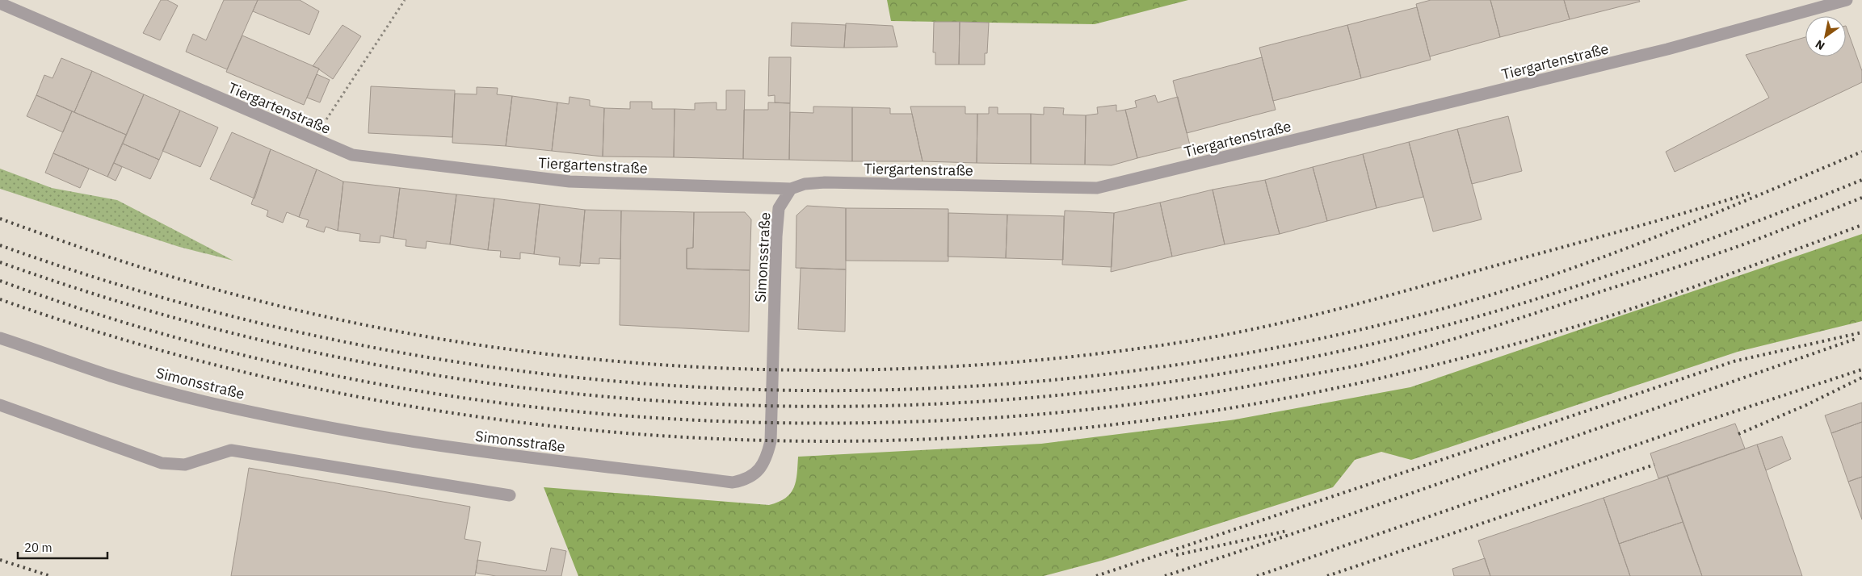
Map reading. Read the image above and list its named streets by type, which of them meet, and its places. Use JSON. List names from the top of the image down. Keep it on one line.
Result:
{"streets":{"street":["Tiergartenstraße","Simonsstraße"]},"crossings":[["Tiergartenstraße","Simonsstraße"]],"scale_bar":"20 m","north":"bottom left"}
